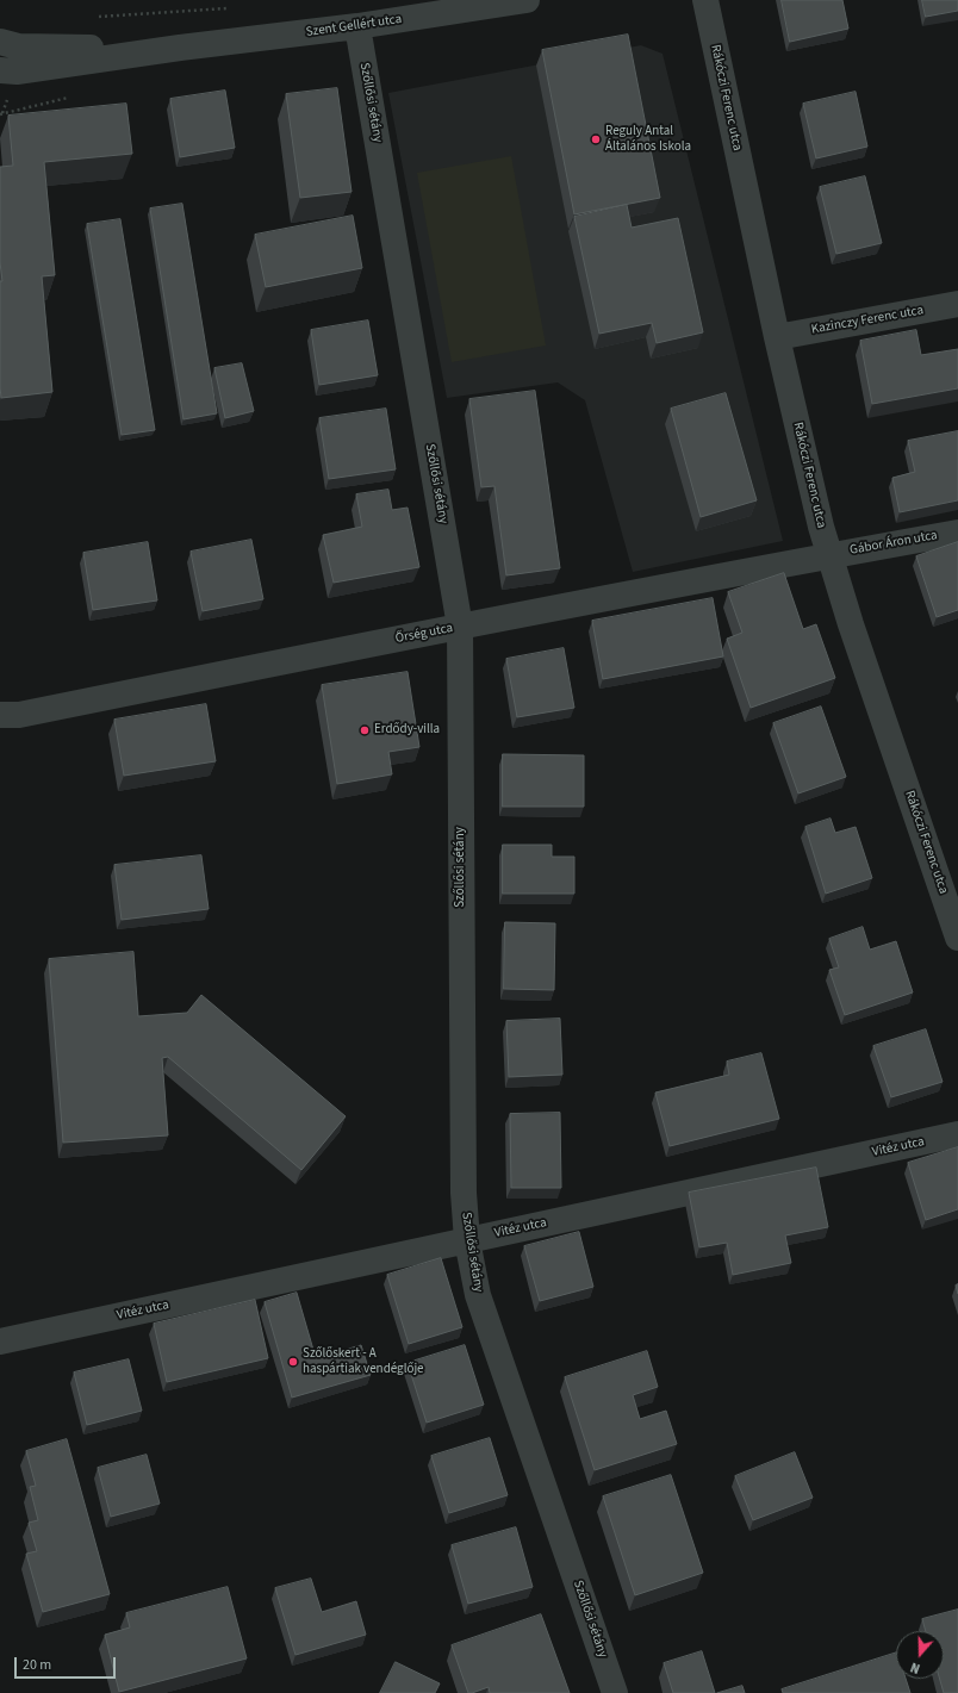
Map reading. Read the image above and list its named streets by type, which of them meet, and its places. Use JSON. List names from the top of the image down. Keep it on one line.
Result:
{"streets":{"street":["Szent Gellért utca","Rákóczi Ferenc utca","Szőllősi sétány","Kazinczy Ferenc utca","Gábor Áron utca","Őrség utca","Vitéz utca"]},"crossings":[["Szent Gellért utca","Szőllősi sétány"],["Rákóczi Ferenc utca","Kazinczy Ferenc utca"],["Rákóczi Ferenc utca","Gábor Áron utca"],["Rákóczi Ferenc utca","Őrség utca"],["Szőllősi sétány","Őrség utca"],["Szőllősi sétány","Vitéz utca"],["Gábor Áron utca","Őrség utca"]],"places":["Reguly Antal Általános Iskola","Erdődy-villa","Szőlőskert - A haspártiak vendéglője"],"scale_bar":"20 m","north":"bottom"}
